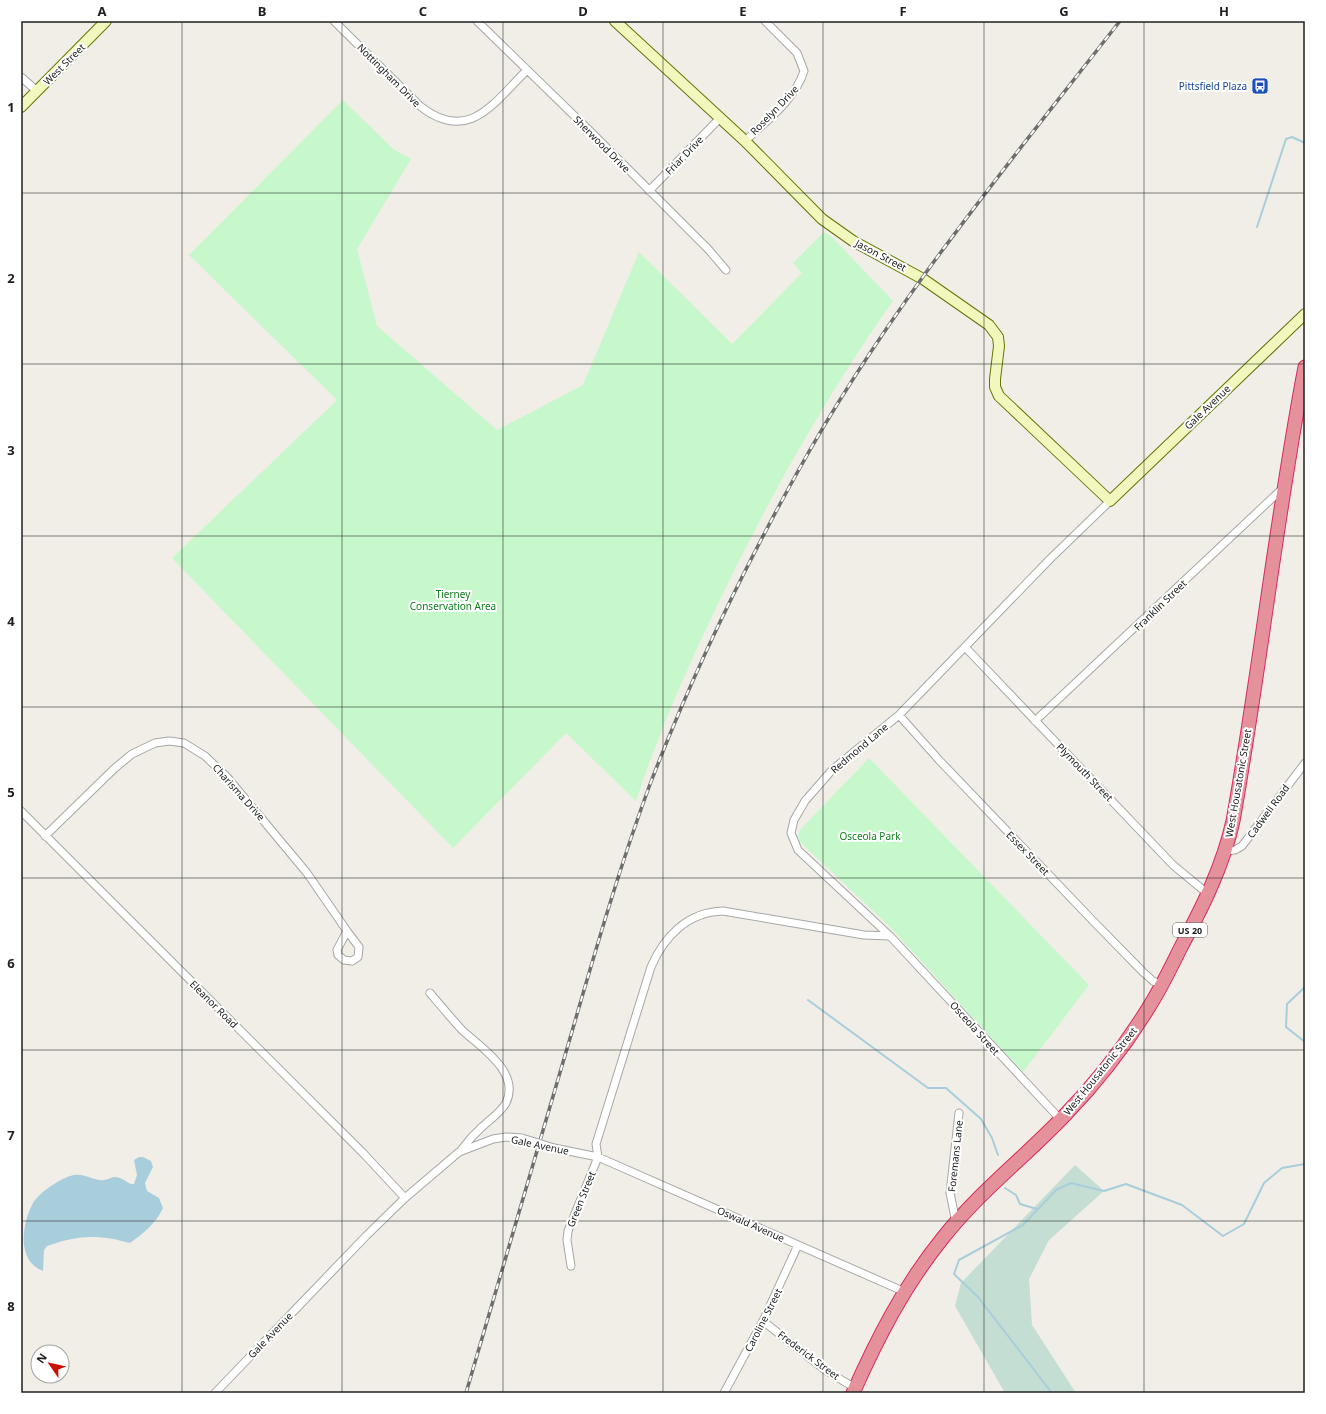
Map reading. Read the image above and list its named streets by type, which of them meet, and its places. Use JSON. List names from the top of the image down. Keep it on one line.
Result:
{"streets":{"highway":["West Housatonic Street","US 20"],"street":["West Street","Nottingham Drive","Roselyn Drive","Sherwood Drive","Friar Drive","Jason Street","Gale Avenue","Franklin Street","Redmond Lane","Plymouth Street","Charisma Drive","Cadwell Road","Essex Street","Eleanor Road","Osceola Street","Foremans Lane","Green Street","Oswald Avenue","Caroline Street","Frederick Street"]},"crossings":[["Nottingham Drive","Sherwood Drive"],["Roselyn Drive","Jason Street"],["Sherwood Drive","Friar Drive"],["Friar Drive","Jason Street"],["Jason Street","Gale Avenue"],["Jason Street","Redmond Lane"],["Gale Avenue","Redmond Lane"],["Gale Avenue","Eleanor Road"],["Gale Avenue","Green Street"],["Gale Avenue","Oswald Avenue"],["Franklin Street","Plymouth Street"],["Franklin Street","West Housatonic Street"],["Redmond Lane","Plymouth Street"],["Redmond Lane","Essex Street"],["Redmond Lane","Osceola Street"],["Plymouth Street","West Housatonic Street"],["West Housatonic Street","Cadwell Road"],["West Housatonic Street","Essex Street"],["West Housatonic Street","Osceola Street"],["West Housatonic Street","Foremans Lane"],["West Housatonic Street","Oswald Avenue"],["West Housatonic Street","Frederick Street"],["Charisma Drive","Eleanor Road"],["Green Street","Oswald Avenue"],["Oswald Avenue","Caroline Street"],["Caroline Street","Frederick Street"]],"parks":["Tierney Conservation Area","Osceola Park"],"places":{"bus stop":["Pittsfield Plaza"]},"north":"top left","grid":{"columns":["A","B","C","D","E","F","G","H"],"rows":["1","2","3","4","5","6","7","8"]}}
